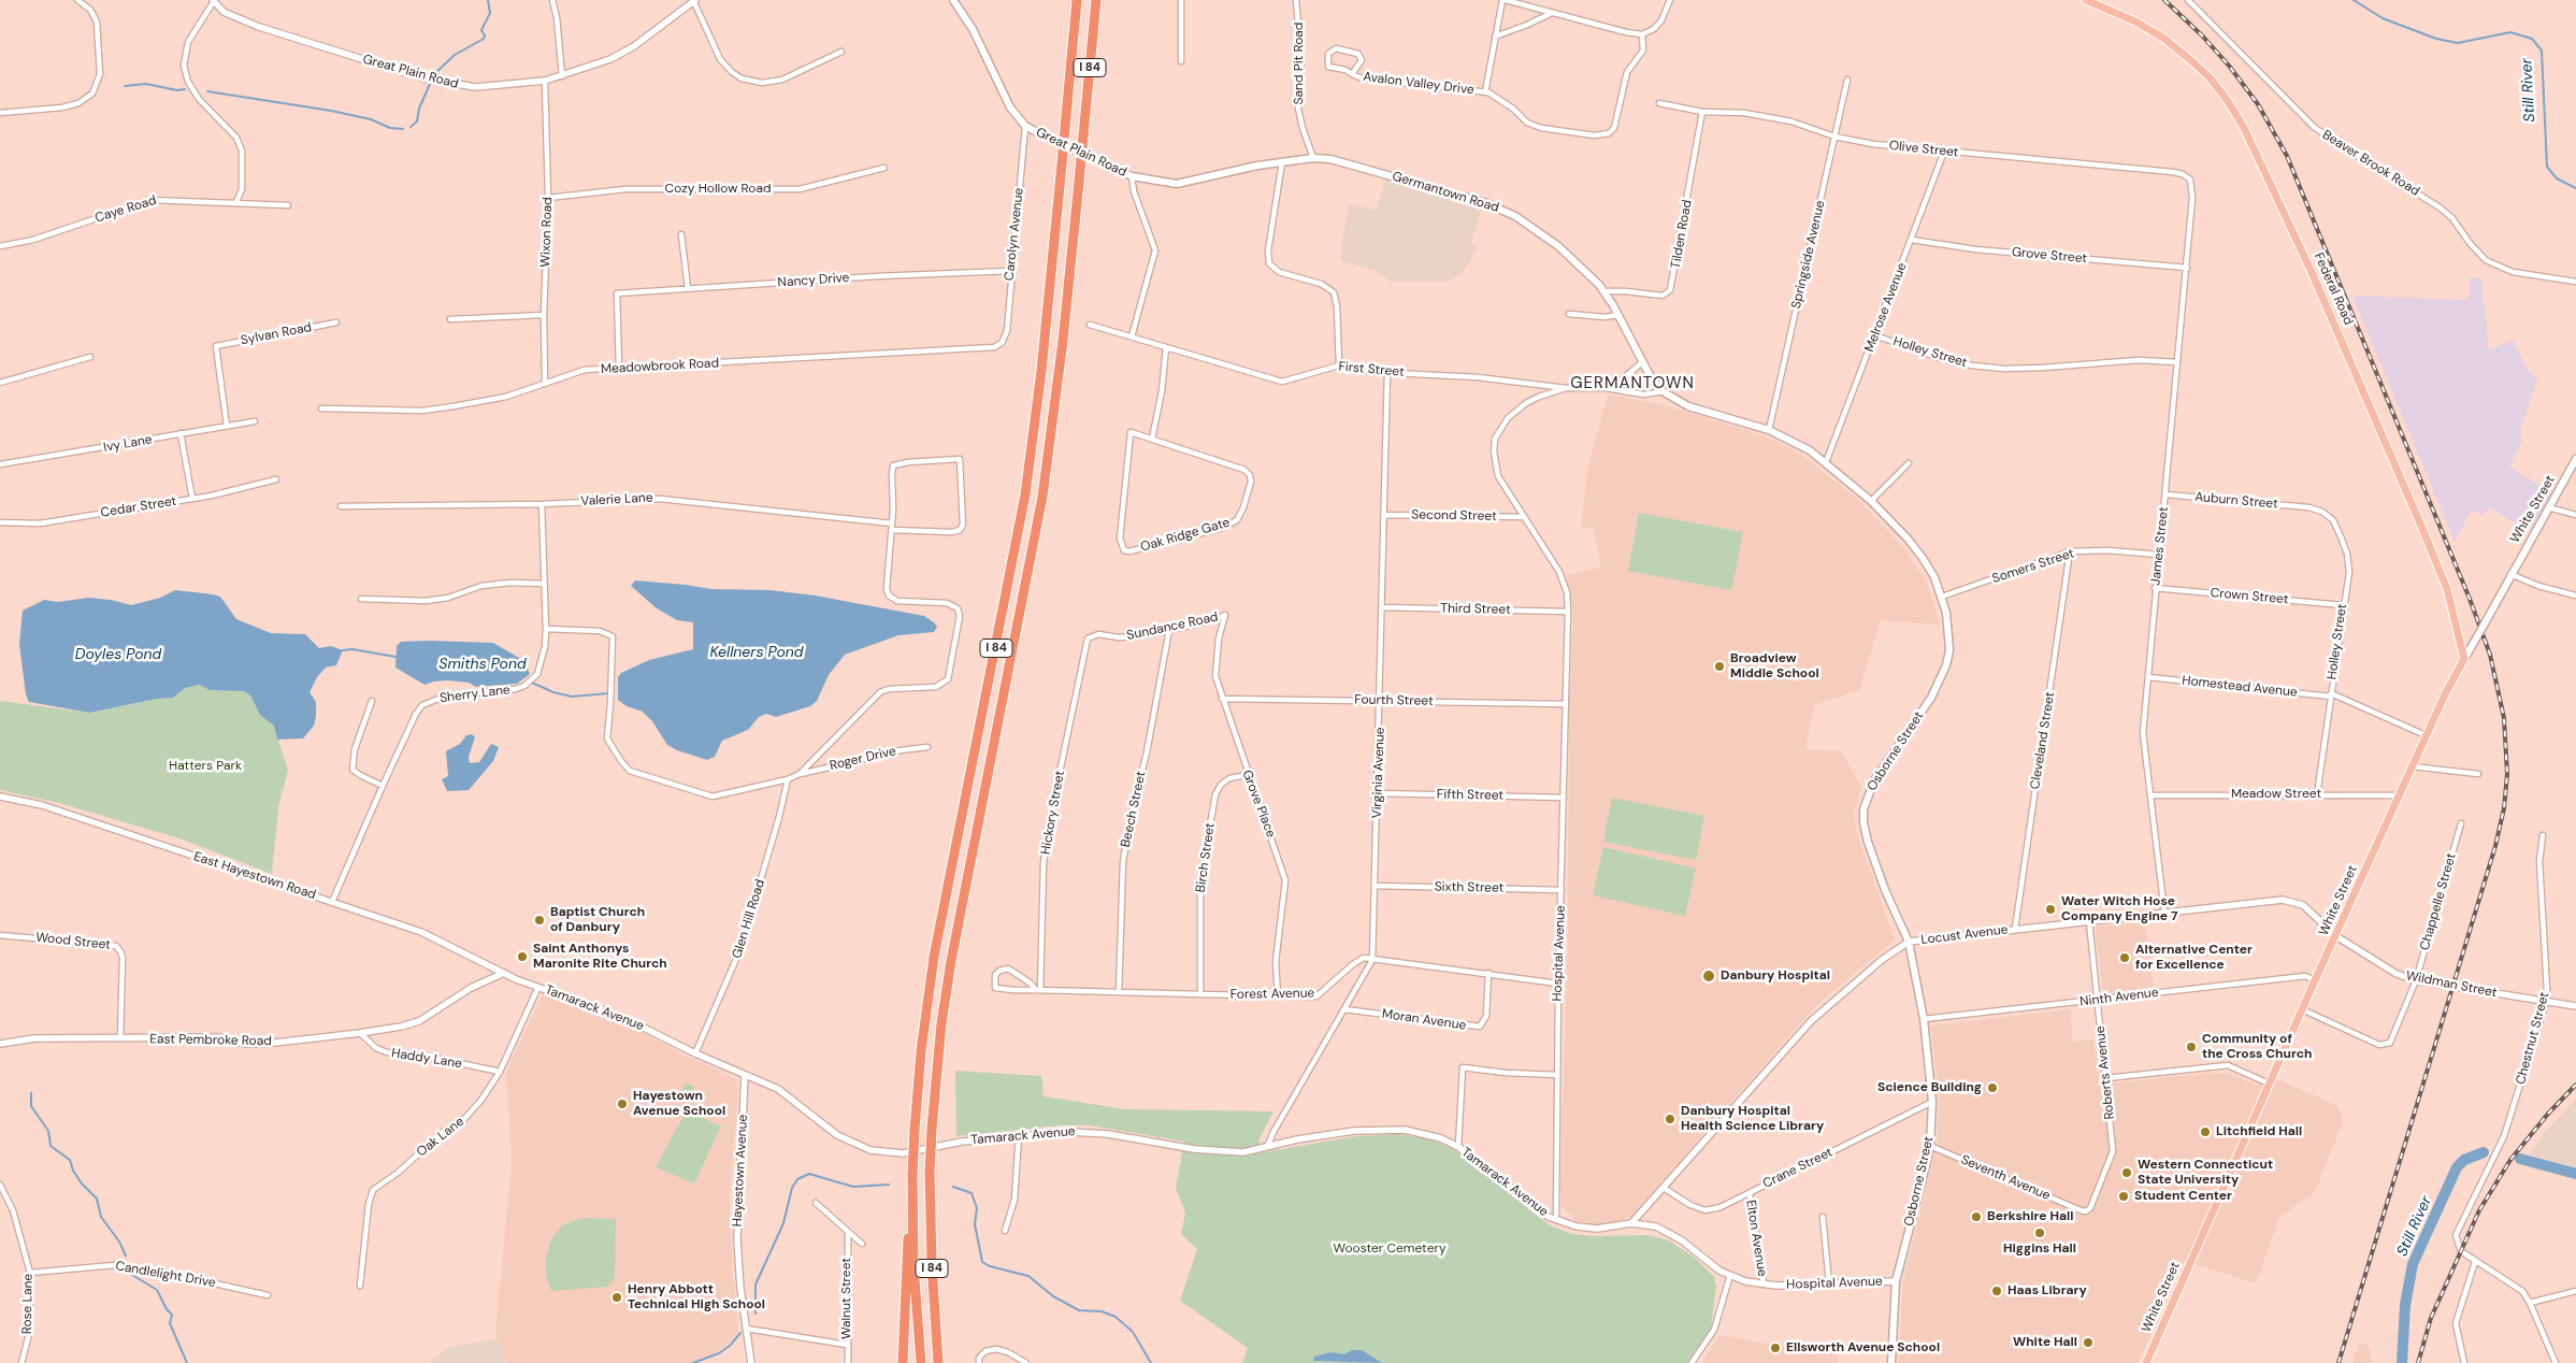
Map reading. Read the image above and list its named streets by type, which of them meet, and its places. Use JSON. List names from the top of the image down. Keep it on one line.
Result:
{"streets":{"highway":["I 84"],"main road":["Great Plain Road","Germantown Road","Federal Road","White Street","Osborne Street"],"street":["Sand Pit Road","Avalon Valley Drive","Olive Street","Beaver Brook Road","Cozy Hollow Road","Caye Road","Wixon Road","Carolyn Avenue","Tilden Road","Springside Avenue","Grove Street","Nancy Drive","Melrose Avenue","Sylvan Road","Holley Street","Meadowbrook Road","First Street","Ivy Lane","Valerie Lane","Auburn Street","Cedar Street","Second Street","Oak Ridge Gate","James Street","Somers Street","Crown Street","Third Street","Sundance Road","Homestead Avenue","Sherry Lane","Fourth Street","Cleveland Street","Roger Drive","Virginia Avenue","Meadow Street","Fifth Street","Grove Place","Beech Street","Hickory Street","Birch Street","East Hayestown Road","Sixth Street","Chappelle Street","Glen Hill Road","Locust Avenue","Wood Street","Hospital Avenue","Wildman Street","Forest Avenue","Ninth Avenue","Tamarack Avenue","Moran Avenue","Chestnut Street","East Pembroke Road","Haddy Lane","Roberts Avenue","Oak Lane","Crane Street","Hayestown Avenue","Seventh Avenue","Elton Avenue","Candlelight Drive","Walnut Street","Rose Lane"]},"crossings":[["Sand Pit Road","Great Plain Road"],["Sand Pit Road","Germantown Road"],["Great Plain Road","Germantown Road"],["Great Plain Road","Wixon Road"],["Great Plain Road","Carolyn Avenue"],["Olive Street","Tilden Road"],["Olive Street","Springside Avenue"],["Olive Street","Melrose Avenue"],["Olive Street","James Street"],["Cozy Hollow Road","Wixon Road"],["Germantown Road","Tilden Road"],["Germantown Road","First Street"],["Germantown Road","Osborne Street"],["Wixon Road","Meadowbrook Road"],["Carolyn Avenue","Nancy Drive"],["Carolyn Avenue","Meadowbrook Road"],["Springside Avenue","Osborne Street"],["Grove Street","Melrose Avenue"],["Grove Street","James Street"],["Nancy Drive","Meadowbrook Road"],["Federal Road","White Street"],["Melrose Avenue","Holley Street"],["Melrose Avenue","Osborne Street"],["Sylvan Road","Ivy Lane"],["Holley Street","Auburn Street"],["Holley Street","James Street"],["Holley Street","Crown Street"],["Holley Street","Homestead Avenue"],["Holley Street","Meadow Street"],["First Street","Virginia Avenue"],["First Street","Hospital Avenue"],["Valerie Lane","Sherry Lane"],["Auburn Street","James Street"],["White Street","Homestead Avenue"],["White Street","Meadow Street"],["White Street","Chappelle Street"],["White Street","Locust Avenue"],["White Street","Wildman Street"],["White Street","Ninth Avenue"],["Second Street","Virginia Avenue"],["Second Street","Hospital Avenue"],["James Street","Somers Street"],["James Street","Crown Street"],["James Street","Homestead Avenue"],["James Street","Meadow Street"],["James Street","Locust Avenue"],["Somers Street","Cleveland Street"],["Somers Street","Osborne Street"],["Third Street","Virginia Avenue"],["Third Street","Hospital Avenue"],["Sundance Road","Grove Place"],["Sundance Road","Beech Street"],["Sundance Road","Hickory Street"],["Sherry Lane","East Hayestown Road"],["Fourth Street","Virginia Avenue"],["Fourth Street","Grove Place"],["Fourth Street","Hospital Avenue"],["Cleveland Street","Locust Avenue"],["Osborne Street","Locust Avenue"],["Osborne Street","Hospital Avenue"],["Osborne Street","Ninth Avenue"],["Osborne Street","Crane Street"],["Osborne Street","Seventh Avenue"],["Virginia Avenue","Fifth Street"],["Virginia Avenue","Sixth Street"],["Virginia Avenue","Forest Avenue"],["Virginia Avenue","Tamarack Avenue"],["Virginia Avenue","Moran Avenue"],["Fifth Street","Hospital Avenue"],["Grove Place","Birch Street"],["Grove Place","Forest Avenue"],["Beech Street","Forest Avenue"],["Hickory Street","Forest Avenue"],["Birch Street","Forest Avenue"],["East Hayestown Road","Tamarack Avenue"],["East Hayestown Road","East Pembroke Road"],["Sixth Street","Hospital Avenue"],["Chappelle Street","Wildman Street"],["Glen Hill Road","Tamarack Avenue"],["Locust Avenue","Hospital Avenue"],["Locust Avenue","Wildman Street"],["Locust Avenue","Roberts Avenue"],["Locust Avenue","Crane Street"],["Wood Street","East Pembroke Road"],["Hospital Avenue","Forest Avenue"],["Hospital Avenue","Tamarack Avenue"],["Hospital Avenue","Elton Avenue"],["Wildman Street","Chestnut Street"],["Forest Avenue","Moran Avenue"],["Ninth Avenue","Roberts Avenue"],["Tamarack Avenue","East Pembroke Road"],["Tamarack Avenue","Oak Lane"],["Tamarack Avenue","Hayestown Avenue"],["East Pembroke Road","Haddy Lane"],["Haddy Lane","Oak Lane"],["Roberts Avenue","Seventh Avenue"],["Crane Street","Elton Avenue"],["Candlelight Drive","Rose Lane"]],"districts":["GERMANTOWN"],"water":["Still River","Kellners Pond","Doyles Pond","Smiths Pond"],"parks":["Hatters Park","Wooster Cemetery"],"places":["Broadview Middle School","Water Witch Hose Company Engine 7","Baptist Church of Danbury","Saint Anthonys Maronite Rite Church","Alternative Center for Excellence","Danbury Hospital","Community of the Cross Church","Science Building","Hayestown Avenue School","Danbury Hospital Health Science Library","Litchfield Hall","Western Connecticut State University","Student Center","Berkshire Hall","Higgins Hall","Haas Library","Henry Abbott Technical High School","White Hall","Ellsworth Avenue School"]}
